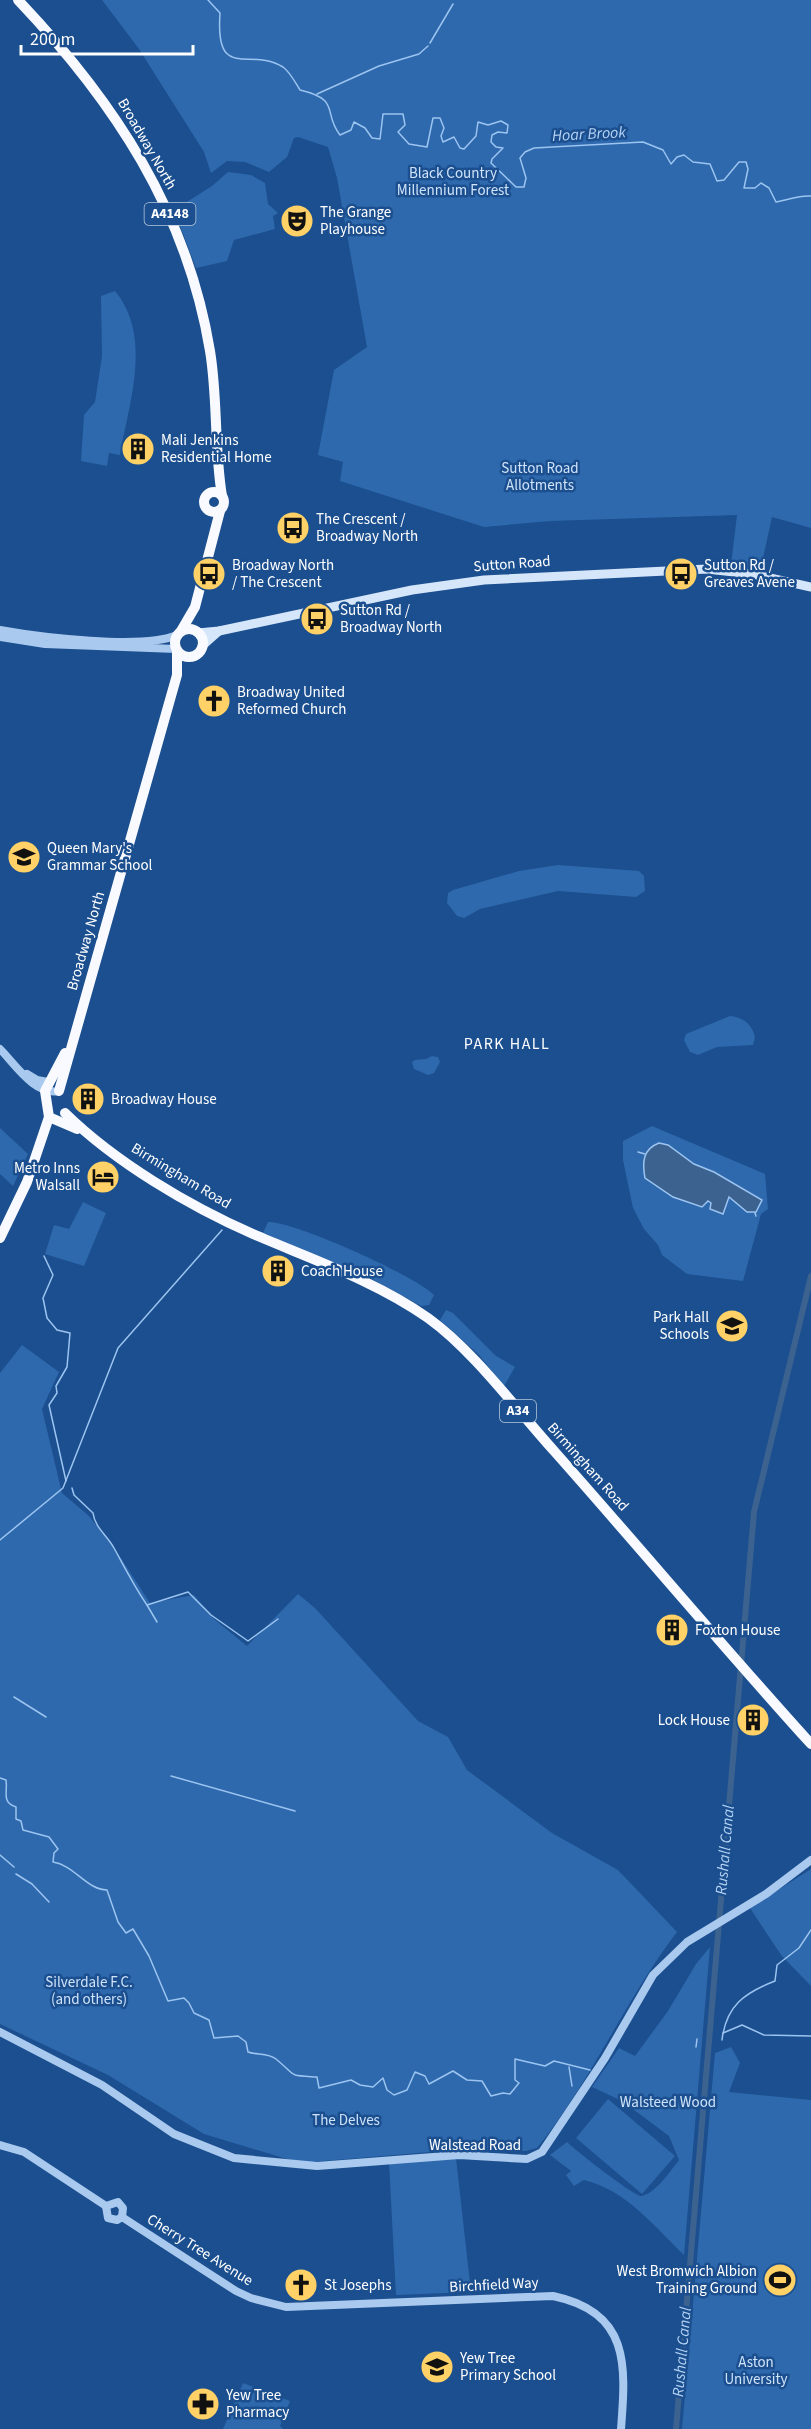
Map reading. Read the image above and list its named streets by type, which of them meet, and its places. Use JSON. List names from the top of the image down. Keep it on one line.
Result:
{"streets":{"highway":["Broadway North","A4148","Birmingham Road","A34"],"main road":["Sutton Road"],"street":["Walstead Road","Cherry Tree Avenue","Birchfield Way"]},"crossings":[["Broadway North","Sutton Road"],["Cherry Tree Avenue","Birchfield Way"]],"districts":["PARK HALL"],"water":["Hoar Brook","Rushall Canal"],"parks":["Black Country Millennium Forest","Sutton Road Allotments","Silverdale F.C. (and others)","Walsteed Wood","The Delves","Aston University"],"places":{"theatre":["The Grange Playhouse"],"building":["Mali Jenkins Residential Home","Broadway House","Coach House","Foxton House","Lock House"],"bus stop":["The Crescent / Broadway North","Broadway North / The Crescent","Sutton Rd / Greaves Avene","Sutton Rd / Broadway North"],"church":["Broadway United Reformed Church","St Josephs"],"school or university":["Queen Mary's Grammar School","Park Hall Schools","Yew Tree Primary School"],"hotel":["Metro Inns Walsall"],"sports":["West Bromwich Albion Training Ground"],"pharmacy":["Yew Tree Pharmacy"]},"scale_bar":"200 m"}
